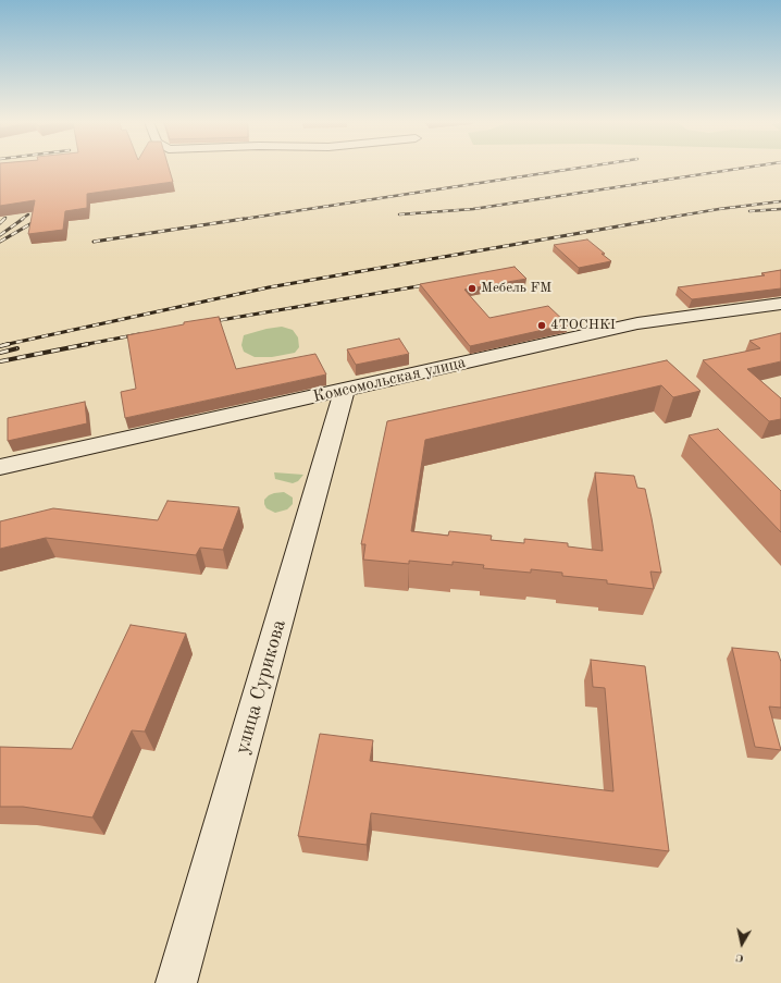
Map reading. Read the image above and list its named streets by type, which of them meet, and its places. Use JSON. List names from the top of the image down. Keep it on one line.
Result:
{"streets":{"main road":["Комсомольская улица","улица Сурикова"]},"crossings":[["Комсомольская улица","улица Сурикова"]],"places":["Мебель FM","4TOCHKI"],"north":"bottom"}
